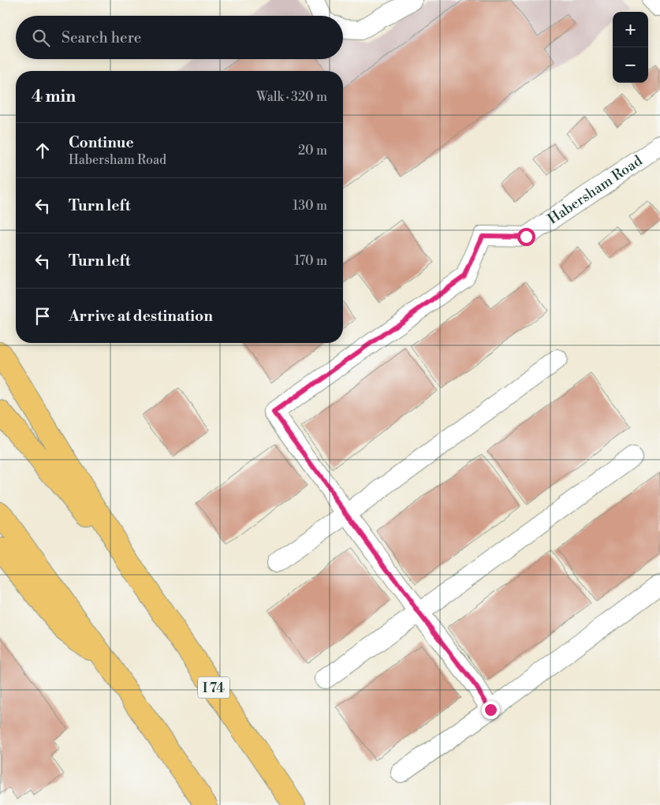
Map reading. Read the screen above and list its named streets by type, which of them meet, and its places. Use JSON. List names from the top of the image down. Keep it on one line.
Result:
{"streets":{"highway":["I 74"],"street":["Habersham Road"]},"page":{"map_buttons":["+","−"],"search":"Search here","heading":["4 min","Walk · 320 m"],"list":[["Continue","Habersham Road","20 m"],["Turn left","130 m"],["Turn left","170 m"],"Arrive at destination"]}}
